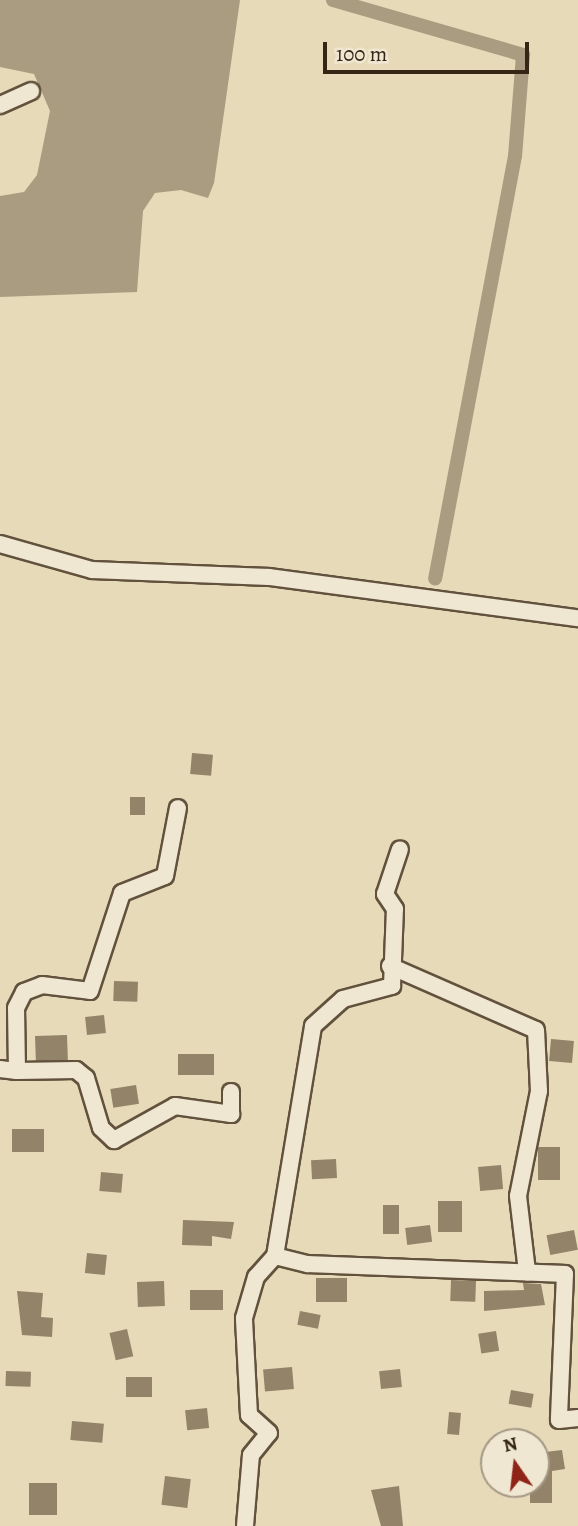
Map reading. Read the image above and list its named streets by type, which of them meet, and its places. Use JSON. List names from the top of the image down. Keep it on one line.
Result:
{"scale_bar":"100 m","north":"top"}
